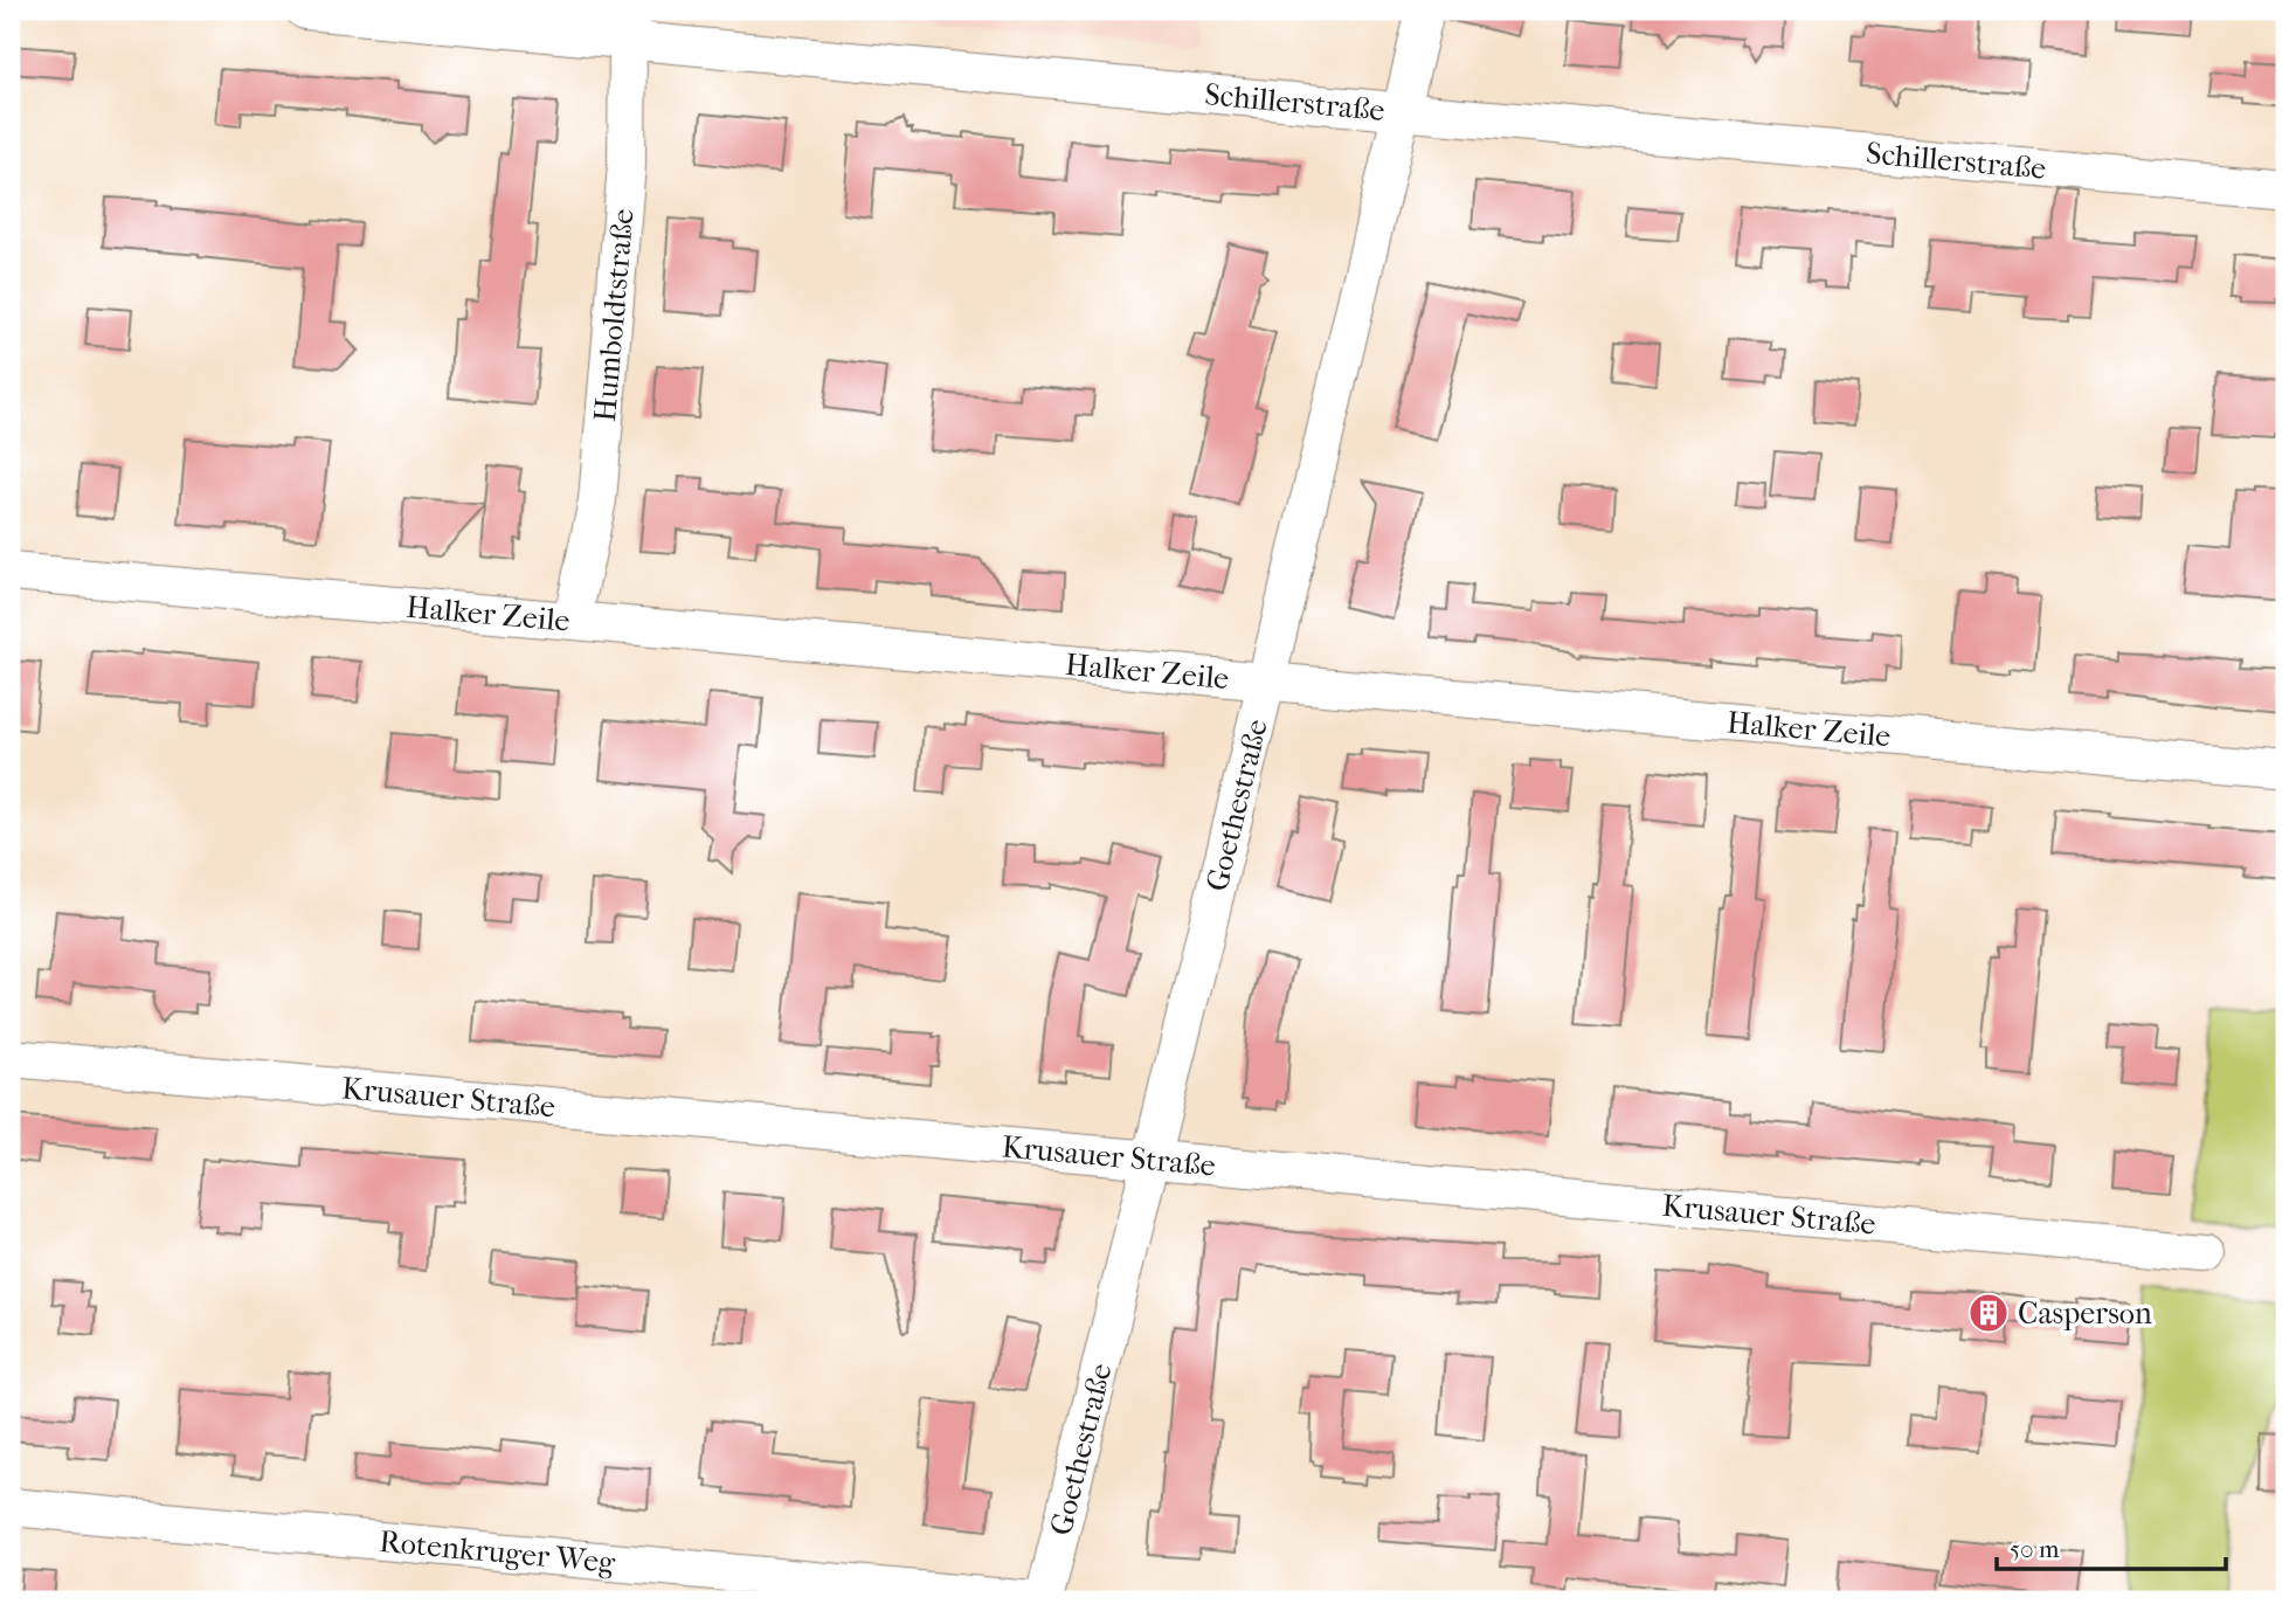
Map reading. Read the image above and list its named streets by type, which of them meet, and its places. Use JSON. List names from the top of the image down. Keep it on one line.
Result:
{"streets":{"street":["Schillerstraße","Humboldtstraße","Halker Zeile","Goethestraße","Krusauer Straße","Rotenkruger Weg"]},"crossings":[["Schillerstraße","Humboldtstraße"],["Schillerstraße","Goethestraße"],["Humboldtstraße","Halker Zeile"],["Halker Zeile","Goethestraße"],["Goethestraße","Krusauer Straße"]],"places":{"building":["Casperson"]},"scale_bar":"50 m"}
